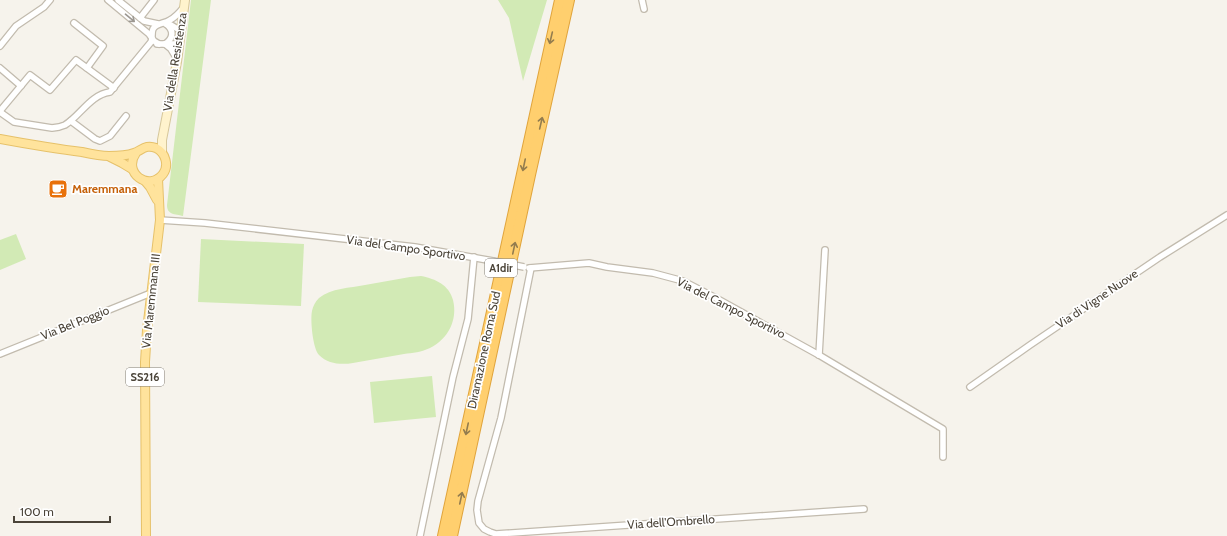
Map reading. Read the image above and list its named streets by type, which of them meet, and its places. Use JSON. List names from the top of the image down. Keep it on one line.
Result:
{"streets":{"highway":["A1dir","Diramazione Roma Sud"],"main road":["Via Maremmana III","SS216"],"street":["Via della Resistenza","Via del Campo Sportivo","Via di Vigne Nuove","Via Bel Poggio","Via dell'Ombrello"]},"crossings":[["Via della Resistenza","Via Maremmana III"],["Via del Campo Sportivo","Via Maremmana III"],["Via del Campo Sportivo","Via dell'Ombrello"],["Via Maremmana III","Via Bel Poggio"]],"places":{"cafe":["Maremmana"]},"scale_bar":"100 m"}
